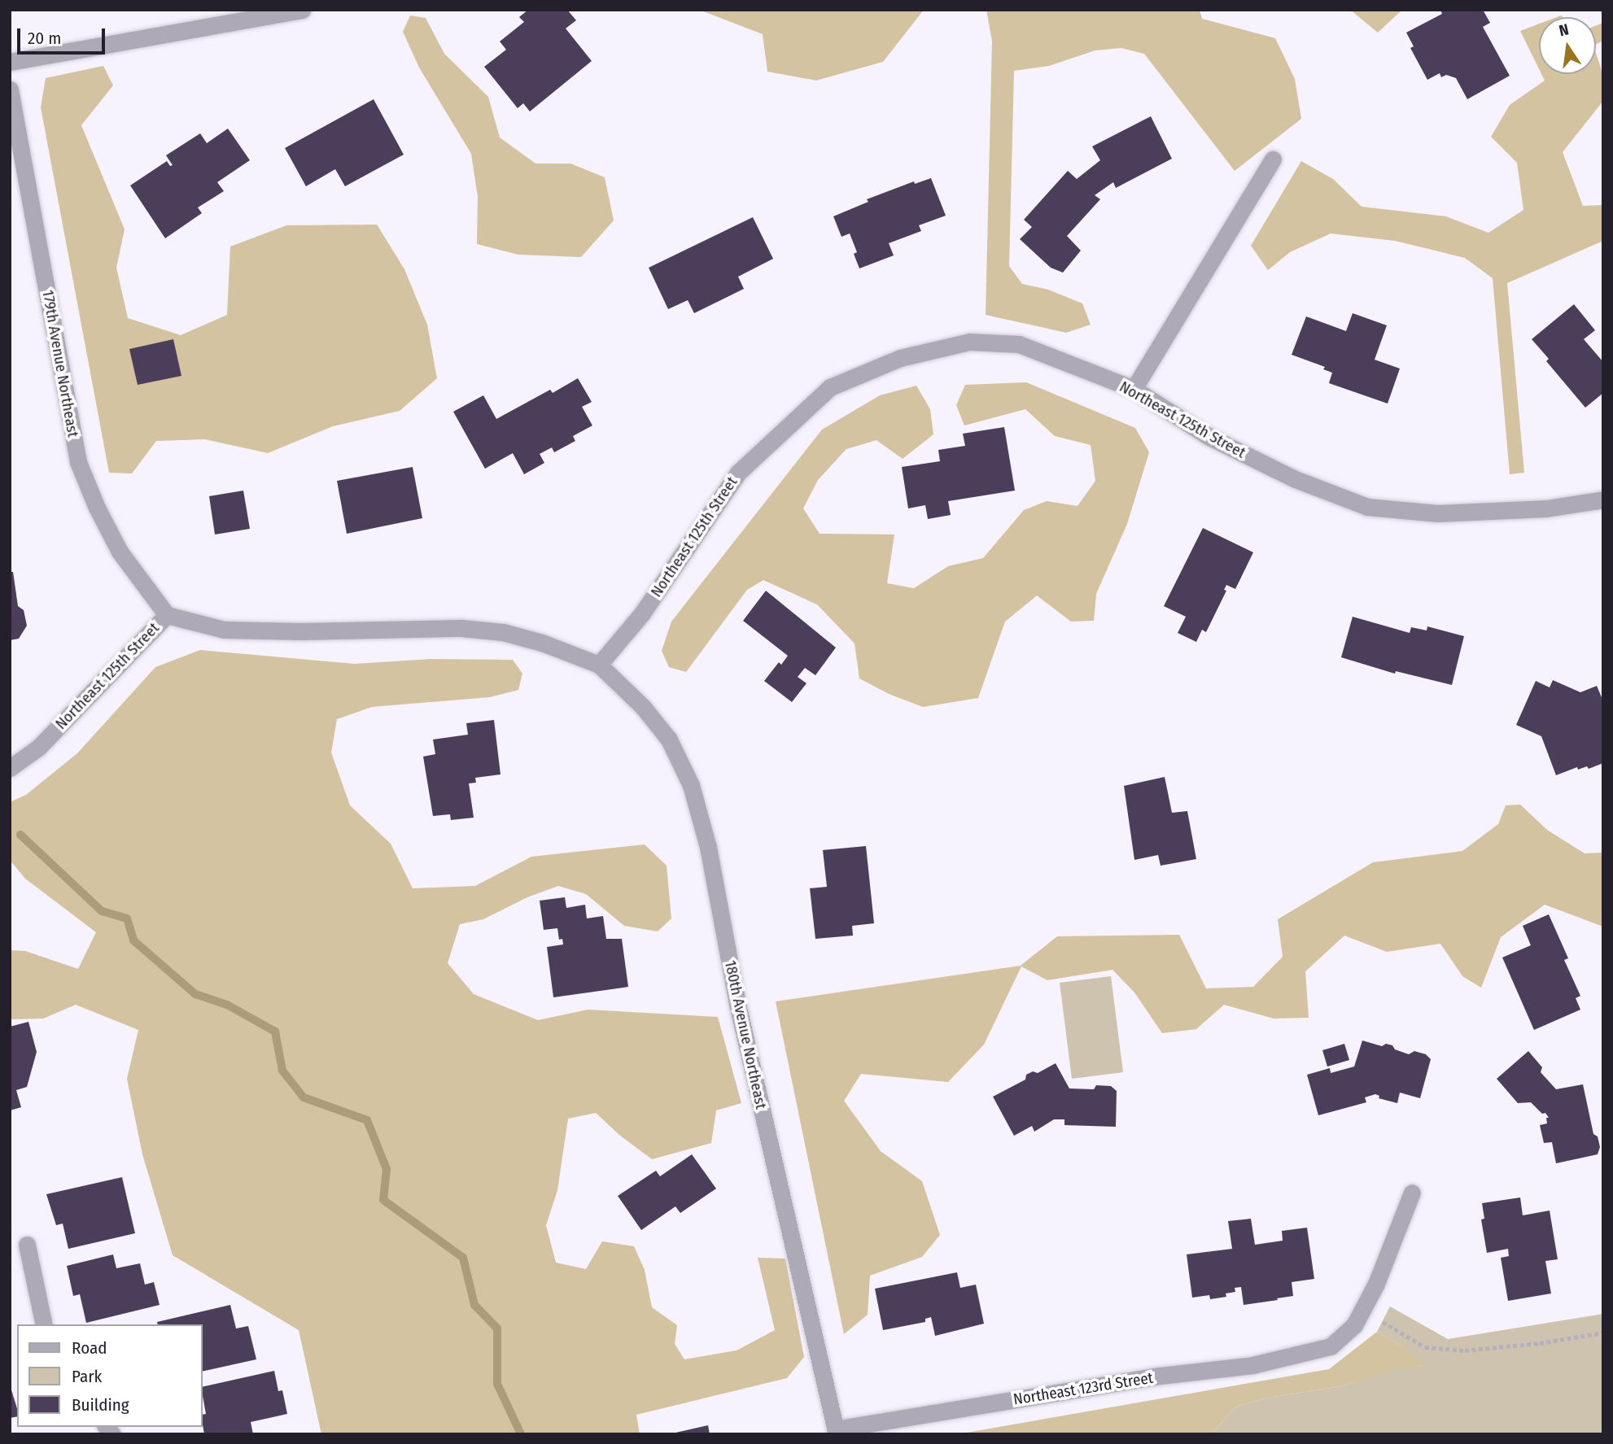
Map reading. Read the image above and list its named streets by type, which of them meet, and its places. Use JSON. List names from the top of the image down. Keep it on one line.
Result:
{"streets":{"street":["179th Avenue Northeast","Northeast 125th Street","180th Avenue Northeast","Northeast 123rd Street"]},"crossings":[["179th Avenue Northeast","Northeast 125th Street"],["Northeast 125th Street","180th Avenue Northeast"],["180th Avenue Northeast","Northeast 123rd Street"]],"legend":["Road","Park","Building"],"scale_bar":"20 m","north":"top"}
